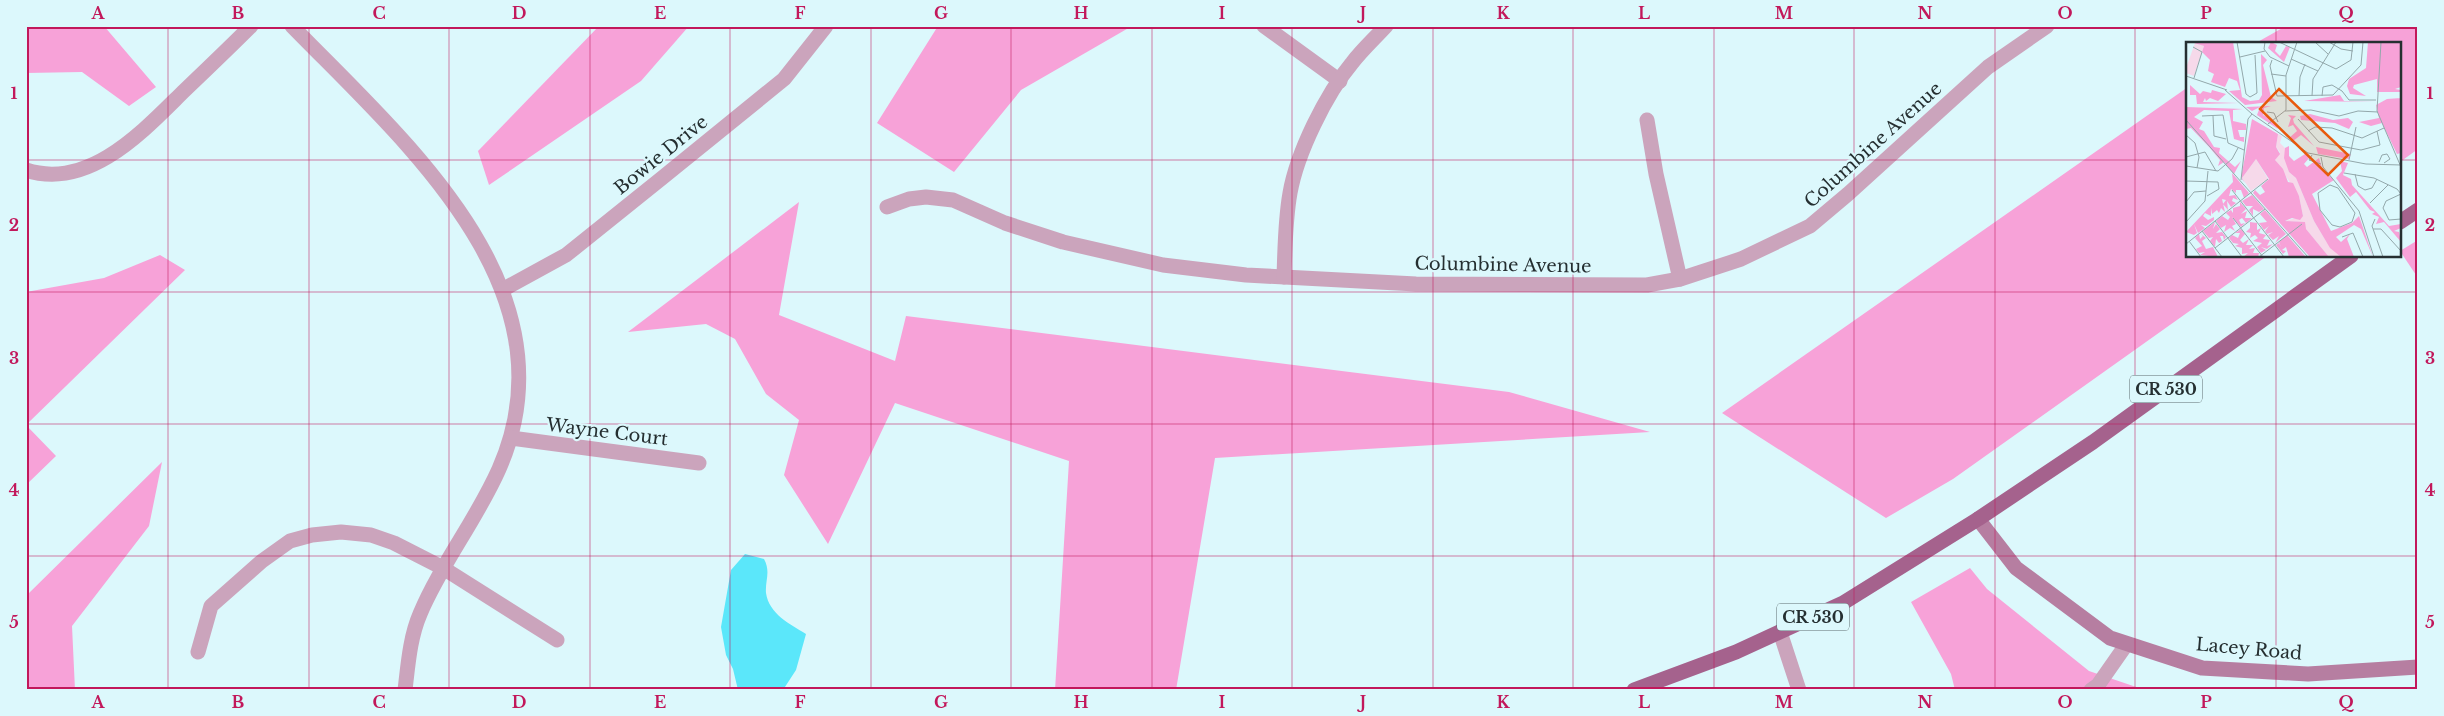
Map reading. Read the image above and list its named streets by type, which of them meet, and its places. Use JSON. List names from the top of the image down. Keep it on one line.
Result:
{"streets":{"main road":["CR 530","Lacey Road"],"street":["Columbine Avenue","Bowie Drive","Wayne Court"]},"crossings":[["CR 530","Lacey Road"]],"grid":{"columns":["A","B","C","D","E","F","G","H","I","J","K","L","M","N","O","P","Q"],"rows":["1","2","3","4","5"]}}
